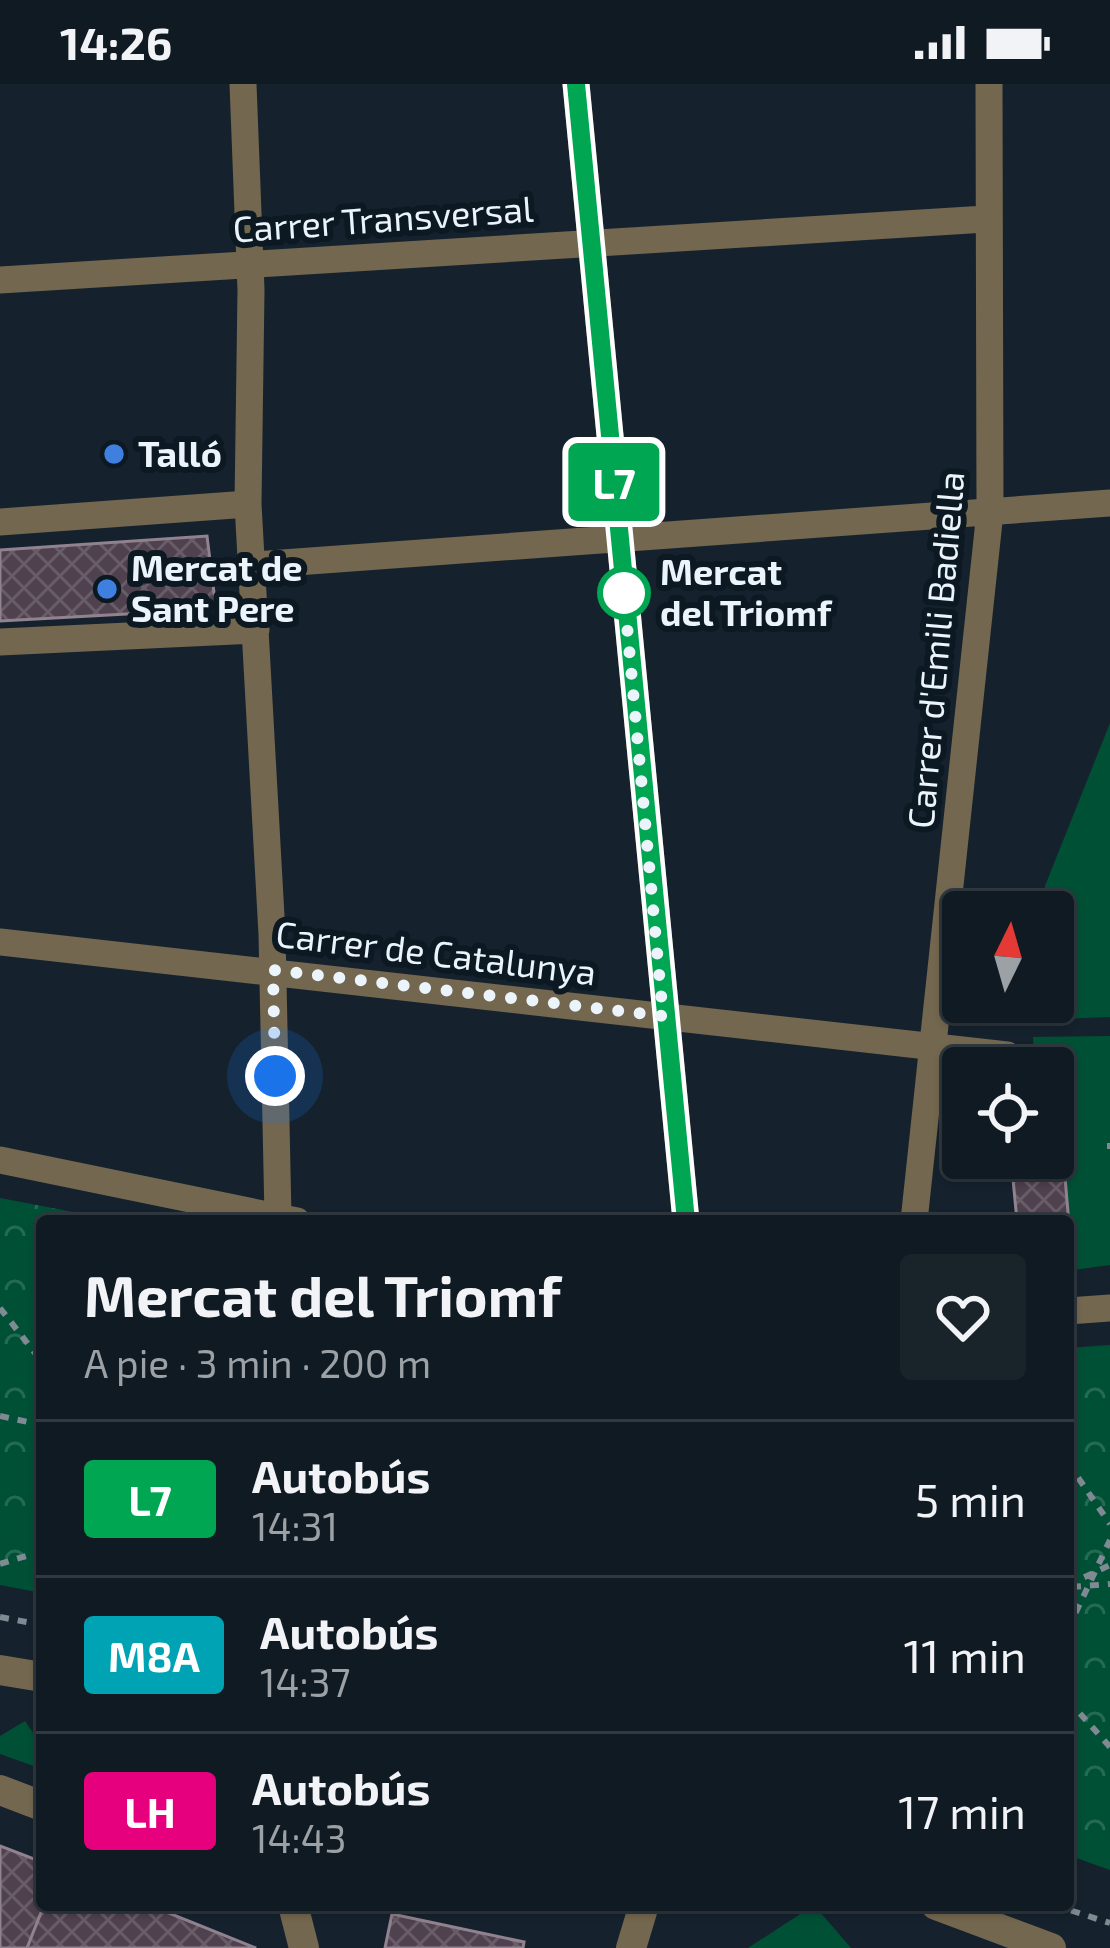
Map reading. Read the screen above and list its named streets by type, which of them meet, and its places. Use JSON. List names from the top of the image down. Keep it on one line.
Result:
{"streets":{"street":["Carrer Transversal","Carrer d'Emili Badiella","Carrer de Catalunya"]},"crossings":[["Carrer Transversal","Carrer d'Emili Badiella"],["Carrer d'Emili Badiella","Carrer de Catalunya"]],"places":["Talló","Mercat de Sant Pere","Mercat del Triomf"],"lines":["bus line L7"],"north":"top","page":{"status":"14:26","on_map":"L7","heading":["Mercat del Triomf","A pie · 3 min · 200 m"],"list":[{"mark":"L7","name":"Autobús","note":"14:31","value":"5 min"},{"mark":"M8A","name":"Autobús","note":"14:37","value":"11 min"},{"mark":"LH","name":"Autobús","note":"14:43","value":"17 min"}]}}
